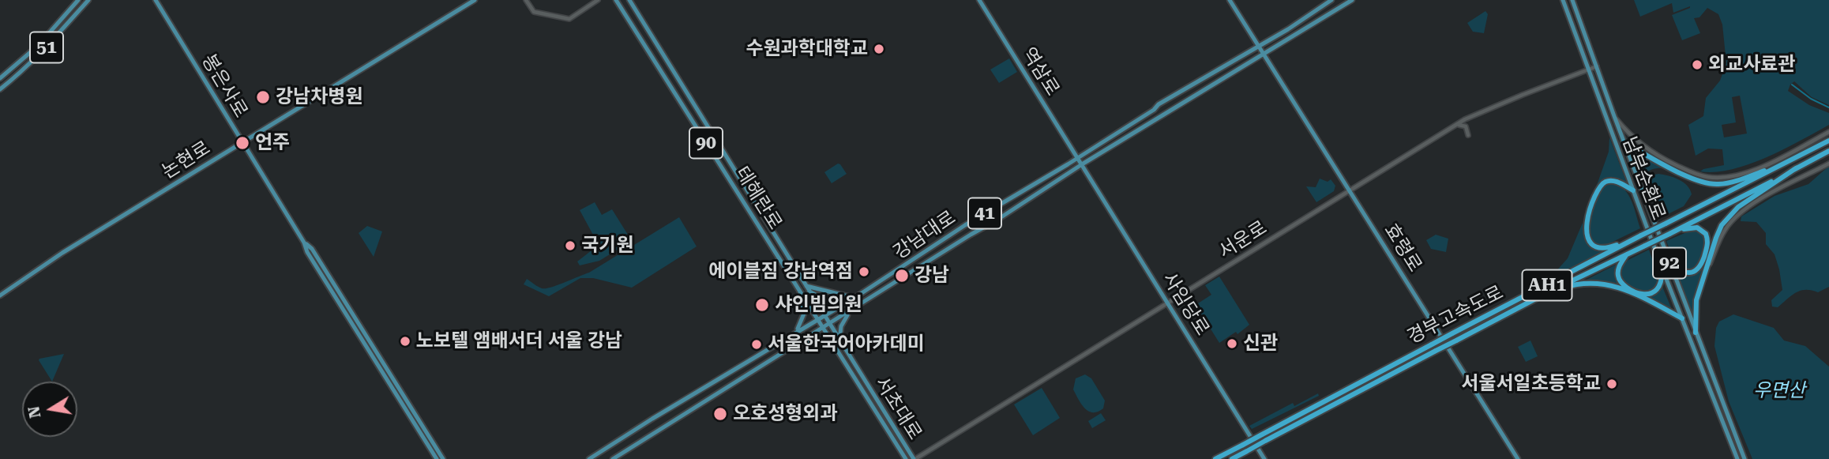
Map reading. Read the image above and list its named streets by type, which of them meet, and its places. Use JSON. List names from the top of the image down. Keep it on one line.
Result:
{"streets":{"highway":["AH1","경부고속도로"],"main road":["51","역삼로","봉은사로","90","논현로","남부순환로","테헤란로","41","강남대로","효령로","92","사임당로","서초대로"],"street":["서운로"]},"crossings":[["역삼로","강남대로"],["역삼로","사임당로"],["봉은사로","논현로"],["남부순환로","서운로"],["테헤란로","강남대로"],["테헤란로","서초대로"],["강남대로","효령로"],["강남대로","사임당로"],["강남대로","서초대로"],["서운로","효령로"],["서운로","사임당로"],["서운로","서초대로"]],"parks":["우면산"],"places":["수원과학대학교","외교사료관","강남차병원","언주","국기원","에이블짐 강남역점","강남","샤인빔의원","노보텔 앰배서더 서울 강남","신관","서울한국어아카데미","서울서일초등학교","오호성형외과"],"north":"left"}
